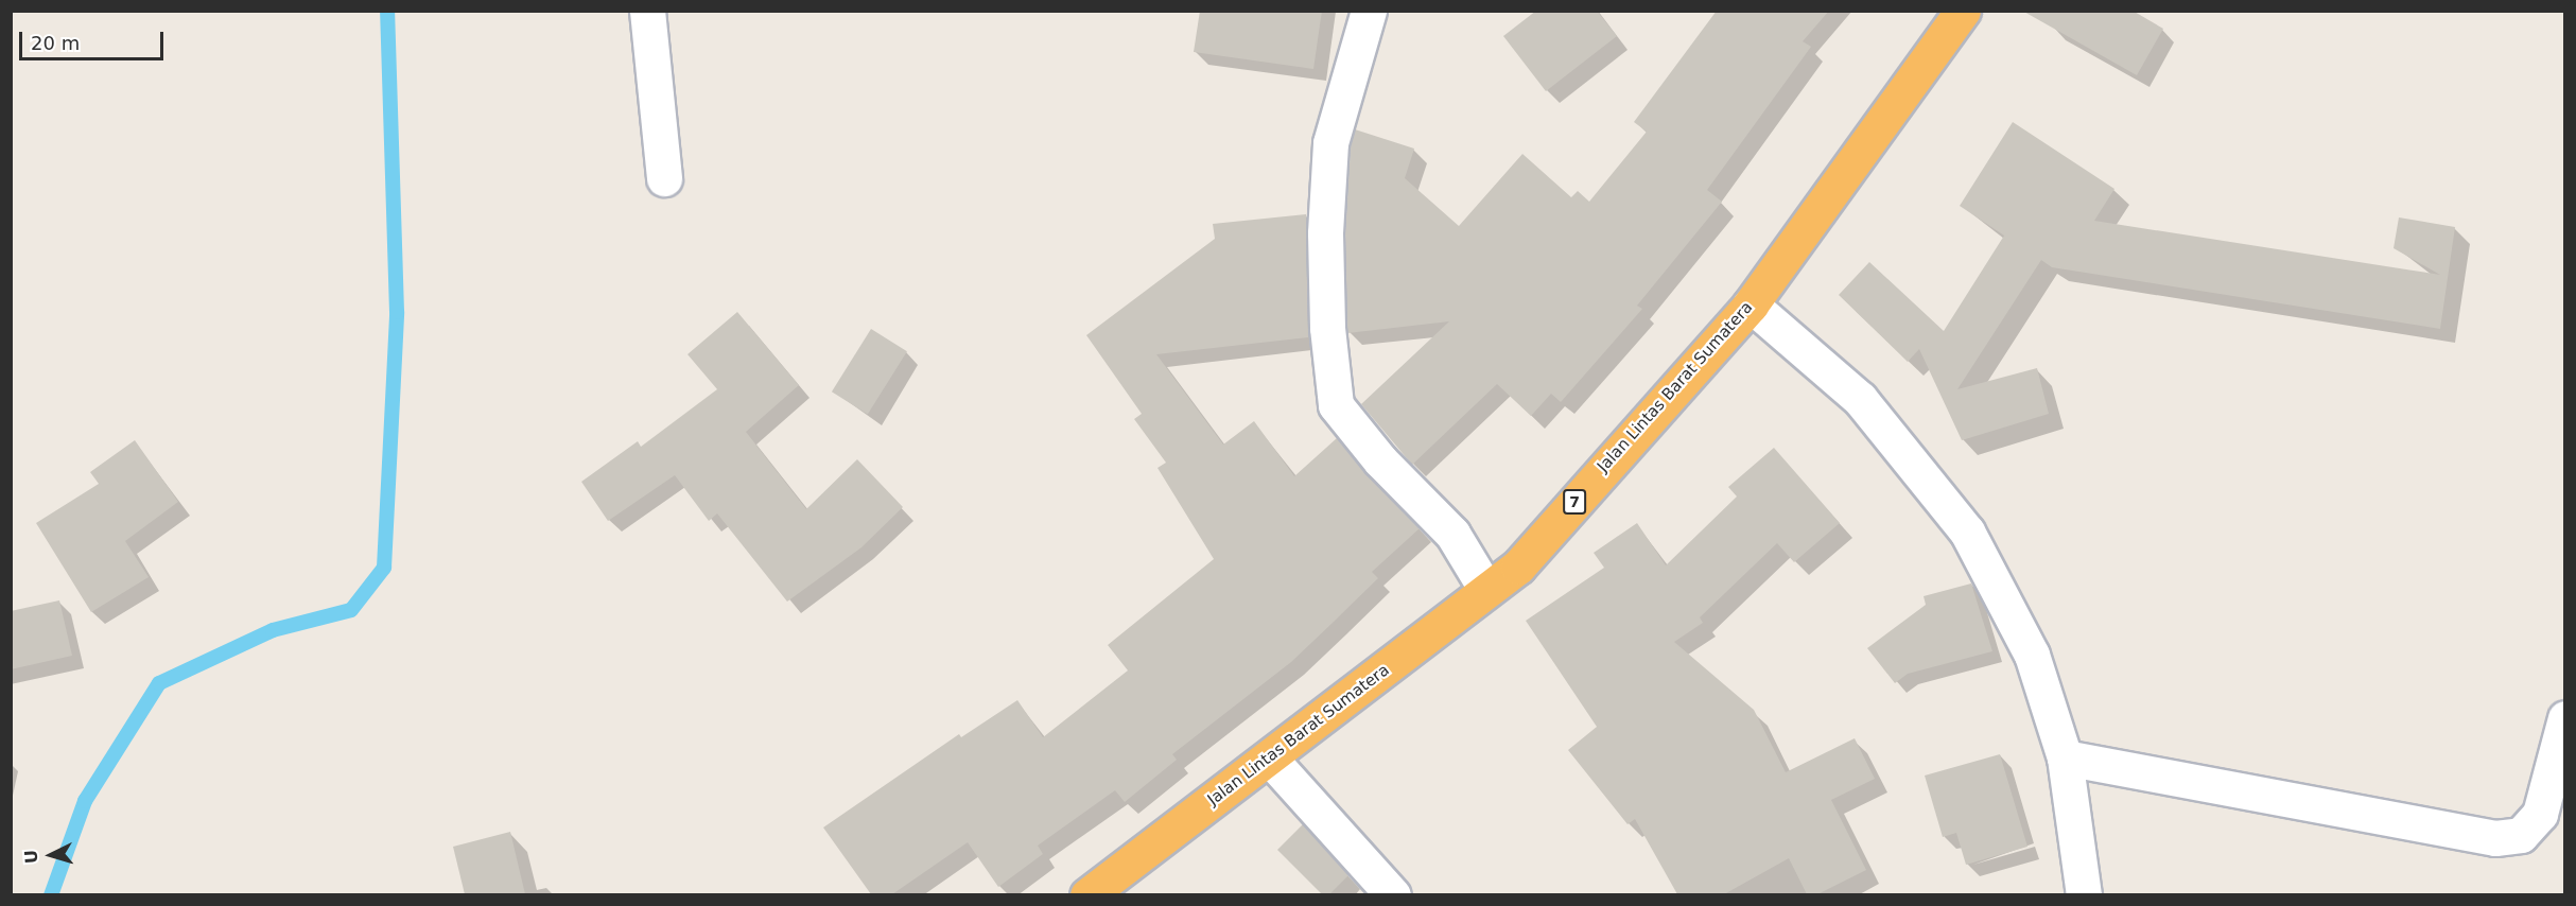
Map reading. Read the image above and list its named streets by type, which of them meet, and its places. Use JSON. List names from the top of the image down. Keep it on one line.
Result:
{"streets":{"highway":["Jalan Lintas Barat Sumatera","7"]},"scale_bar":"20 m","north":"left"}
